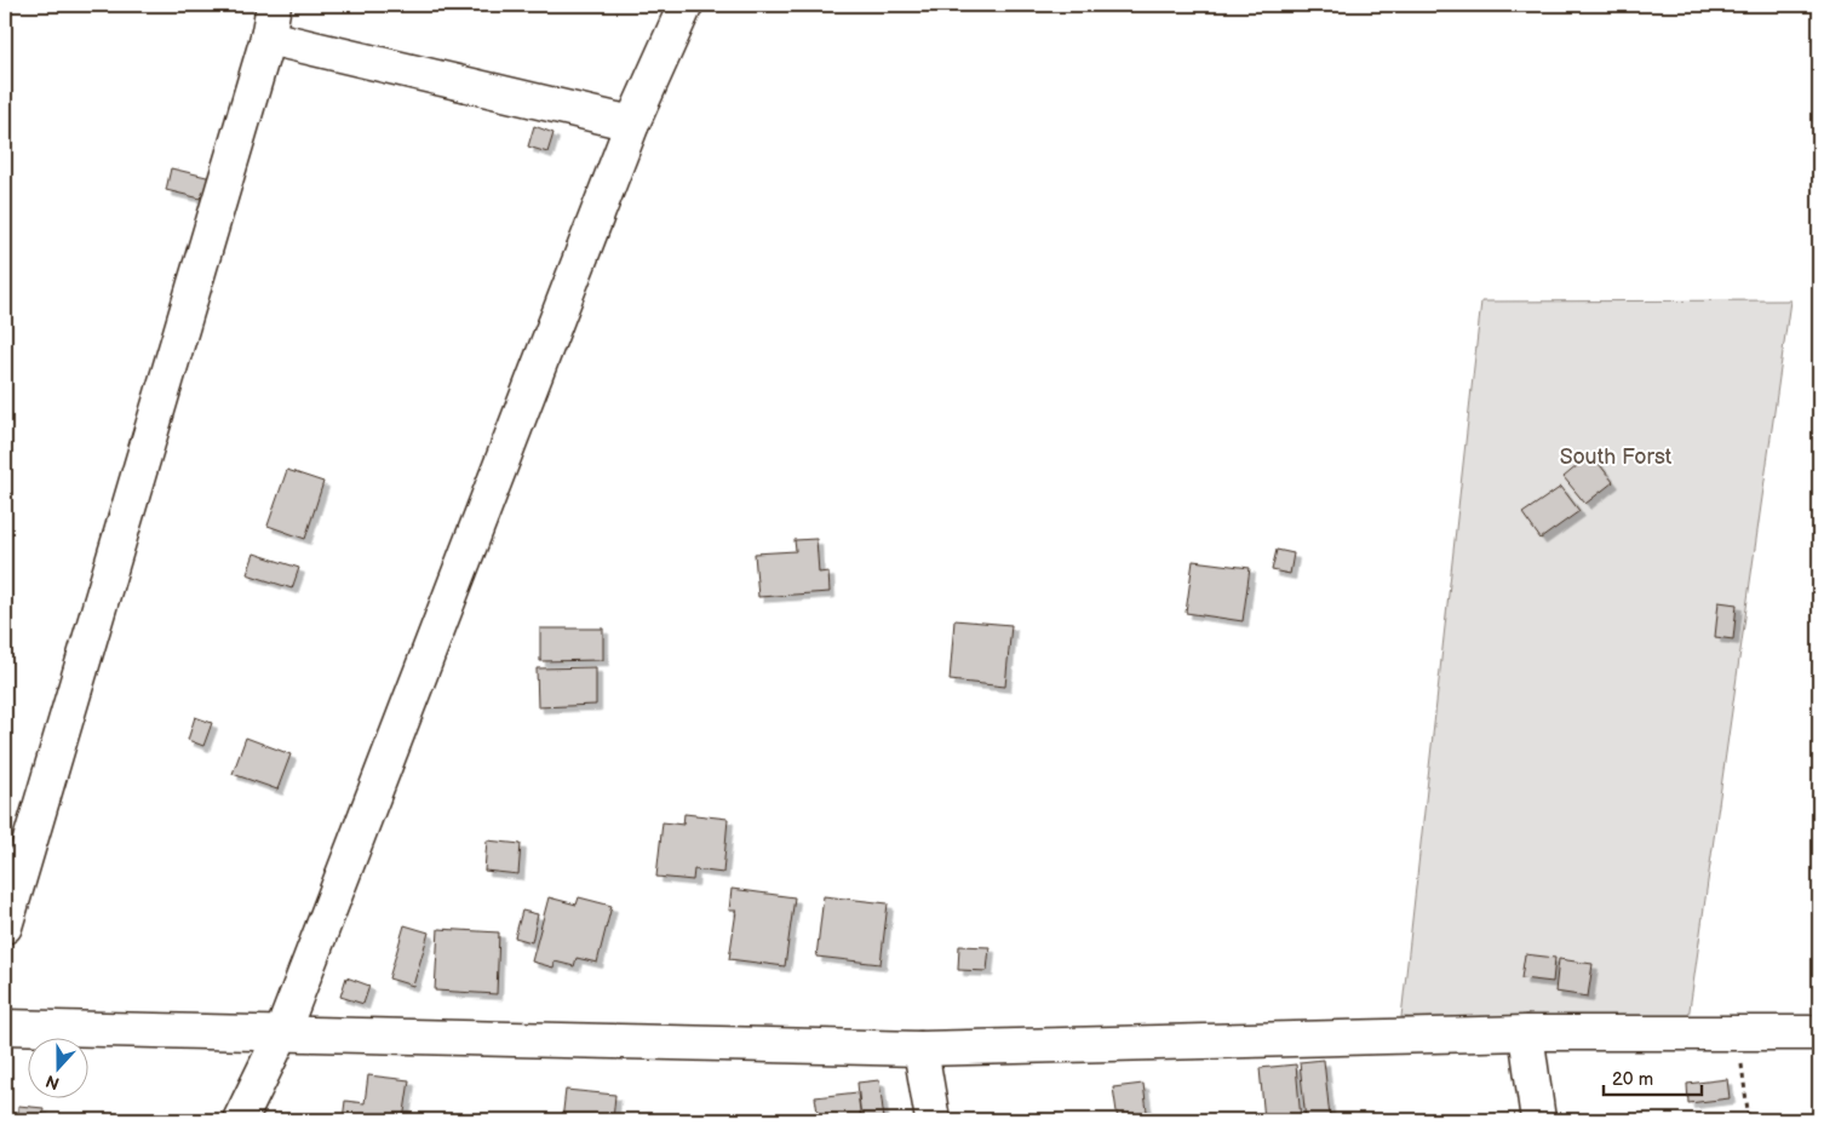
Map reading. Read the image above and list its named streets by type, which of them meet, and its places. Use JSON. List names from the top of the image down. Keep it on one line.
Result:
{"parks":["South Forst"],"scale_bar":"20 m","north":"bottom"}
